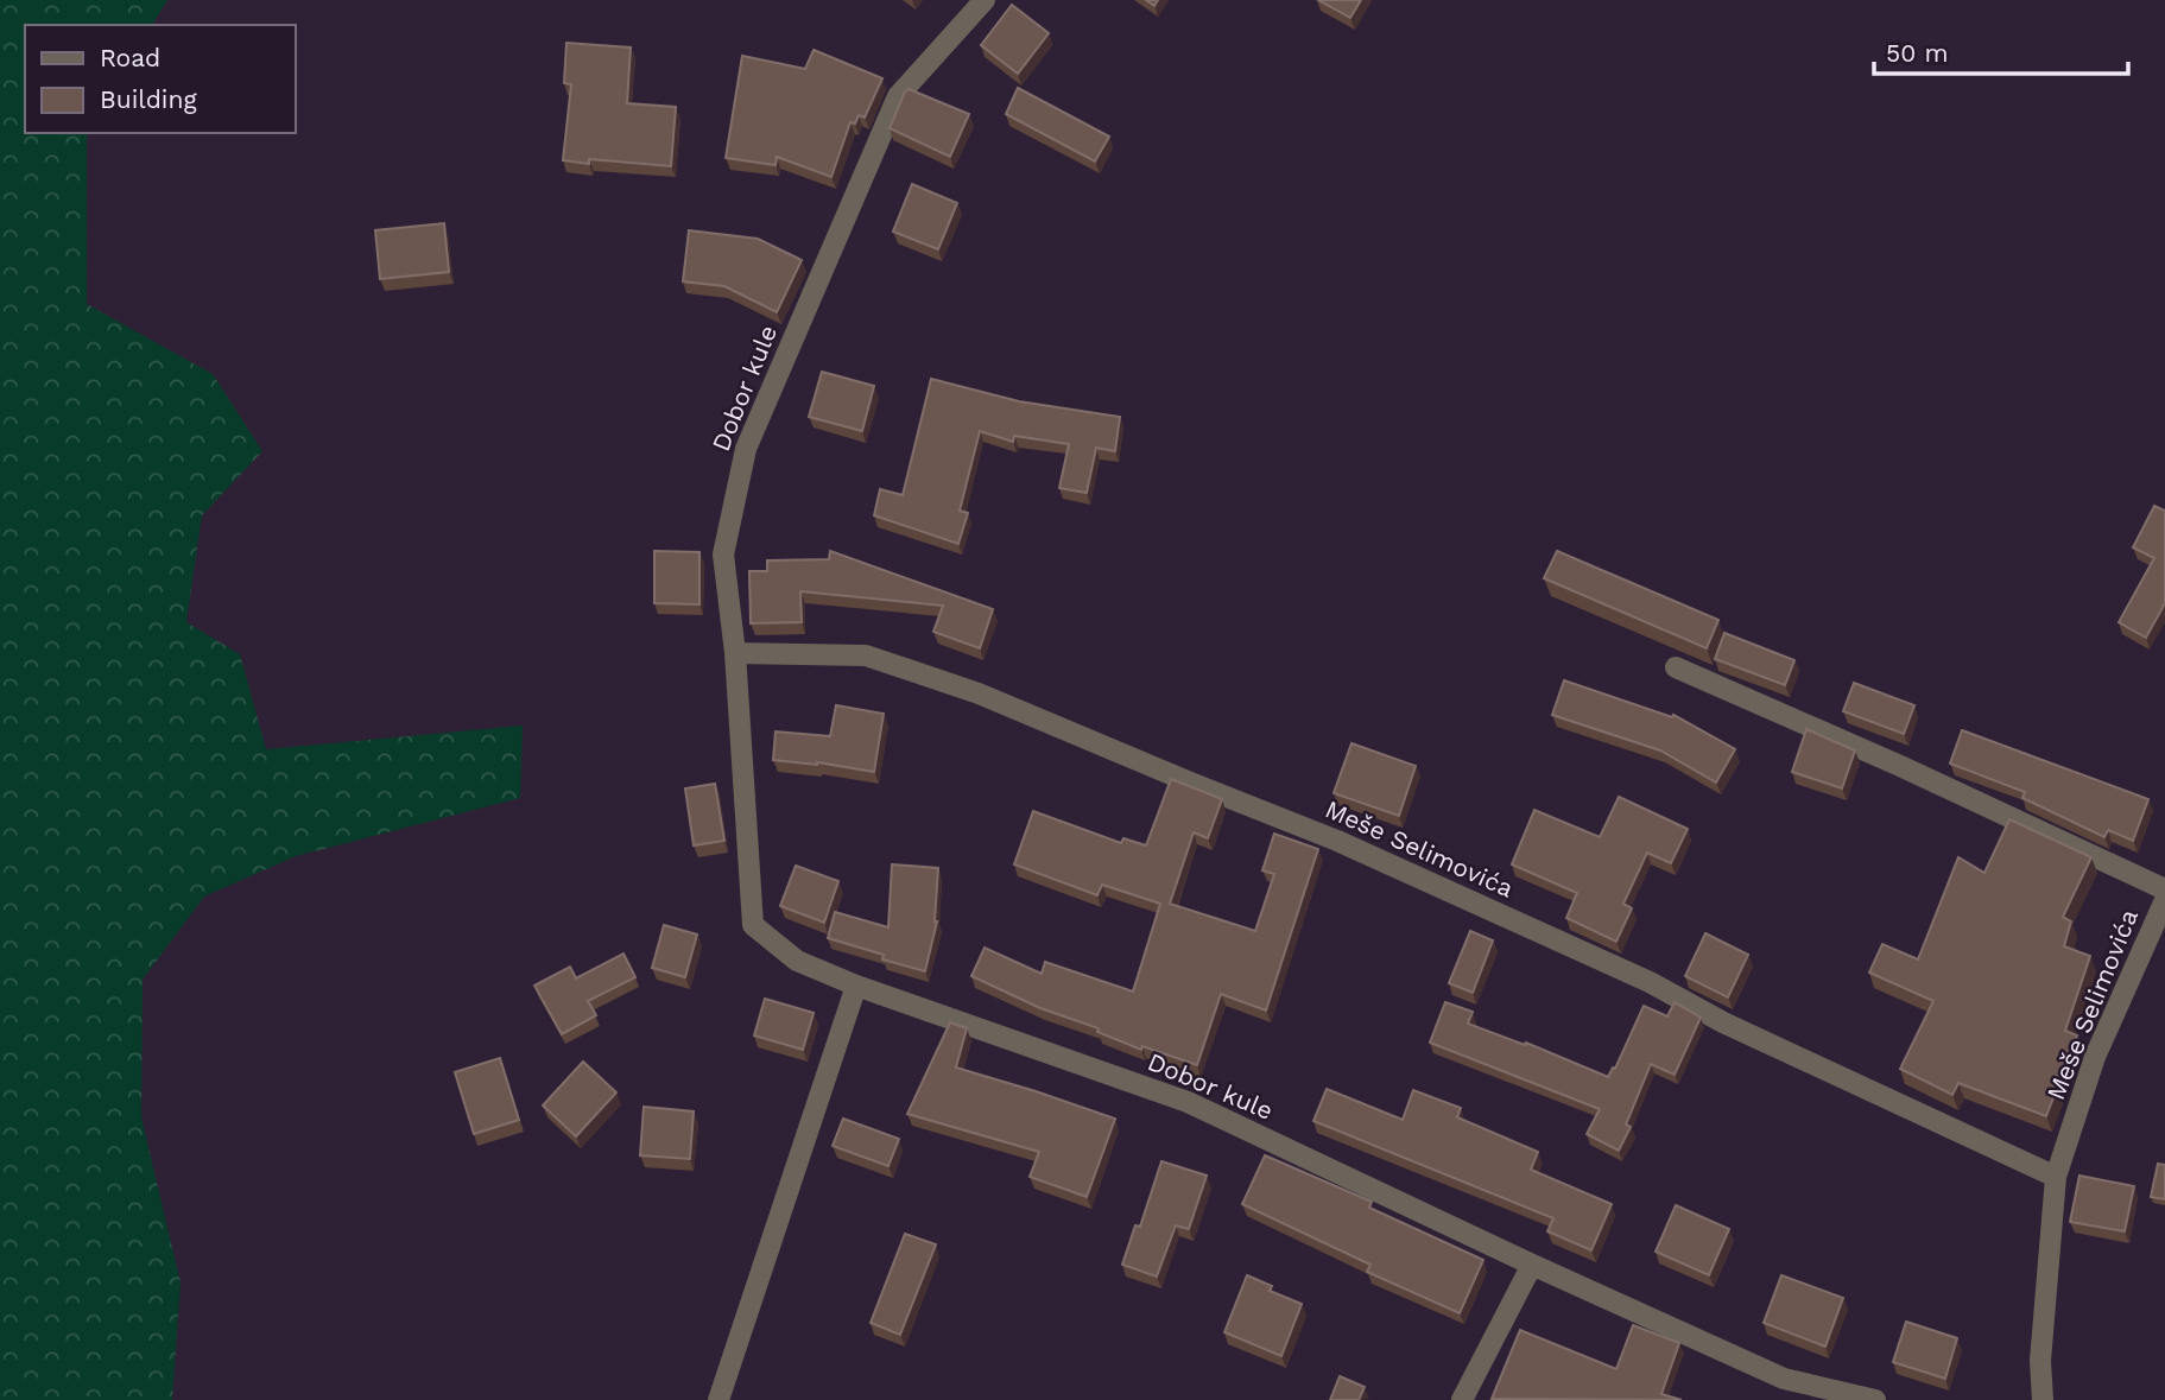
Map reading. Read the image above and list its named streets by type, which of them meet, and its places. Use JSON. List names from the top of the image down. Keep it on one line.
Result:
{"streets":{"street":["Dobor kule","Meše Selimovića"]},"crossings":[["Dobor kule","Meše Selimovića"]],"legend":["Road","Building"],"scale_bar":"50 m"}
